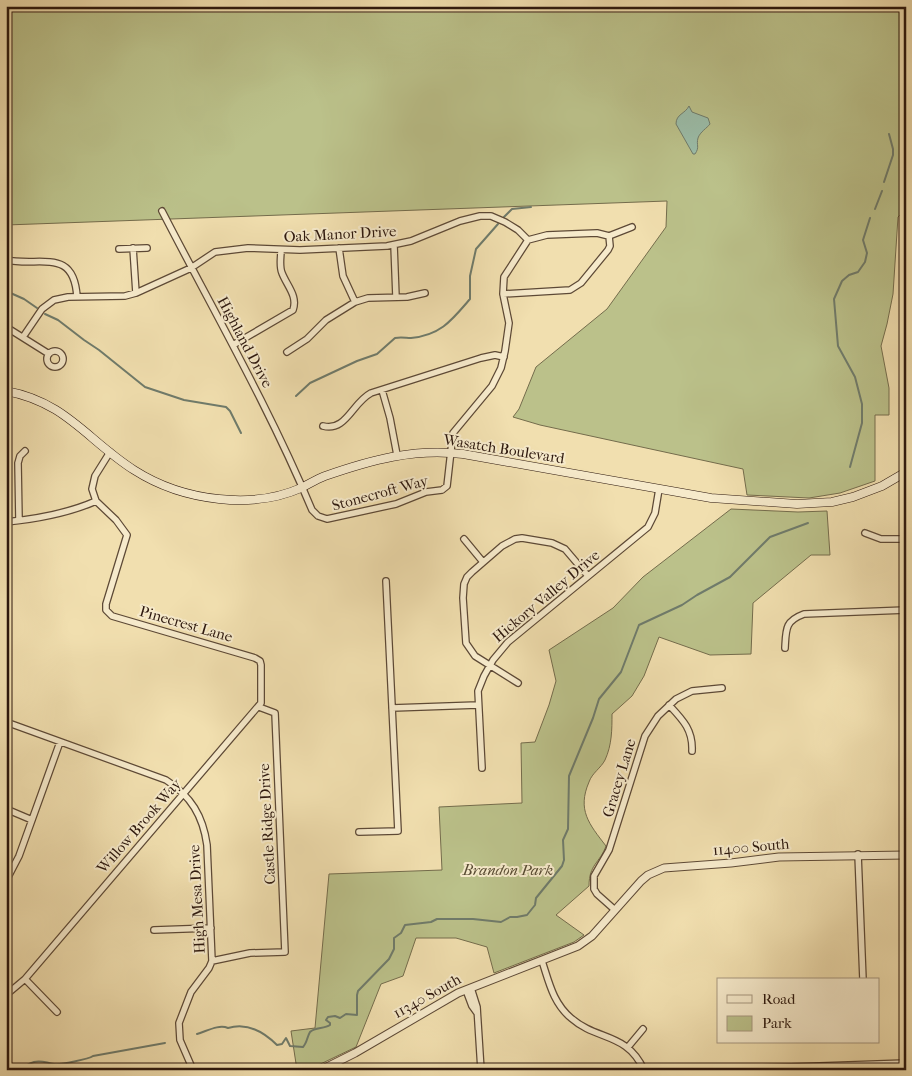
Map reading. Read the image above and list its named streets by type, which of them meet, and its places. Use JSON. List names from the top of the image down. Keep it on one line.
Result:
{"streets":{"main road":["Wasatch Boulevard"],"street":["Oak Manor Drive","Highland Drive","Stonecroft Way","Hickory Valley Drive","Pinecrest Lane","Gracey Lane","Castle Ridge Drive","Willow Brook Way","11400 South","High Mesa Drive","11340 South"]},"crossings":[["Oak Manor Drive","Highland Drive"],["Highland Drive","Wasatch Boulevard"],["Highland Drive","Stonecroft Way"],["Wasatch Boulevard","Stonecroft Way"],["Wasatch Boulevard","Hickory Valley Drive"],["Pinecrest Lane","Castle Ridge Drive"],["Pinecrest Lane","Willow Brook Way"],["Gracey Lane","11400 South"],["Castle Ridge Drive","Willow Brook Way"],["Castle Ridge Drive","High Mesa Drive"],["Willow Brook Way","High Mesa Drive"],["11400 South","11340 South"]],"parks":["Brandon Park"],"legend":["Road","Park"]}
